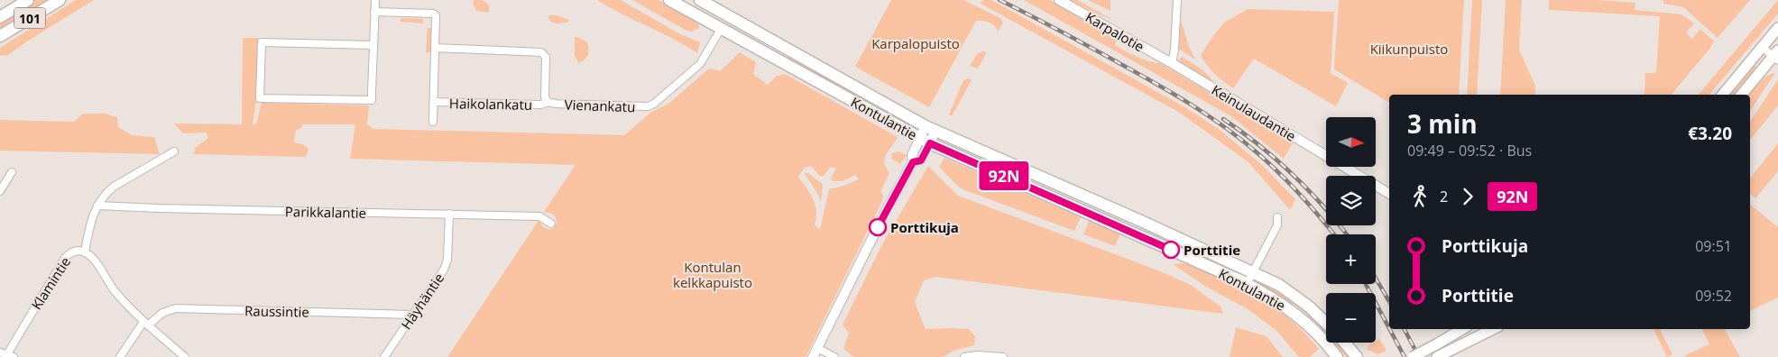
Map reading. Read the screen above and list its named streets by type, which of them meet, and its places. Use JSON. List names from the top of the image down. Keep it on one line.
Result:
{"streets":{"main road":["101","Kontulantie"],"street":["Karpalotie","Haikolankatu","Vienankatu","Keinulaudantie","Parikkalantie","Klamintie","Häyhäntie","Raussintie"]},"crossings":[["Karpalotie","Keinulaudantie"],["Haikolankatu","Vienankatu"],["Vienankatu","Kontulantie"],["Parikkalantie","Klamintie"],["Parikkalantie","Häyhäntie"],["Häyhäntie","Raussintie"]],"parks":["Karpalopuisto","Kiikunpuisto","Kontulan kelkkapuisto"],"places":["Porttikuja","Porttitie"],"lines":["bus line 92N"],"north":"right","page":{"on_map":"92N","heading":["3 min","09:49 – 09:52 · Bus","€3.20"],"map_buttons":["+","−"],"legs":["2","92N"],"list":[{"name":"Porttikuja","value":"09:51"},{"name":"Porttitie","value":"09:52"}]}}
